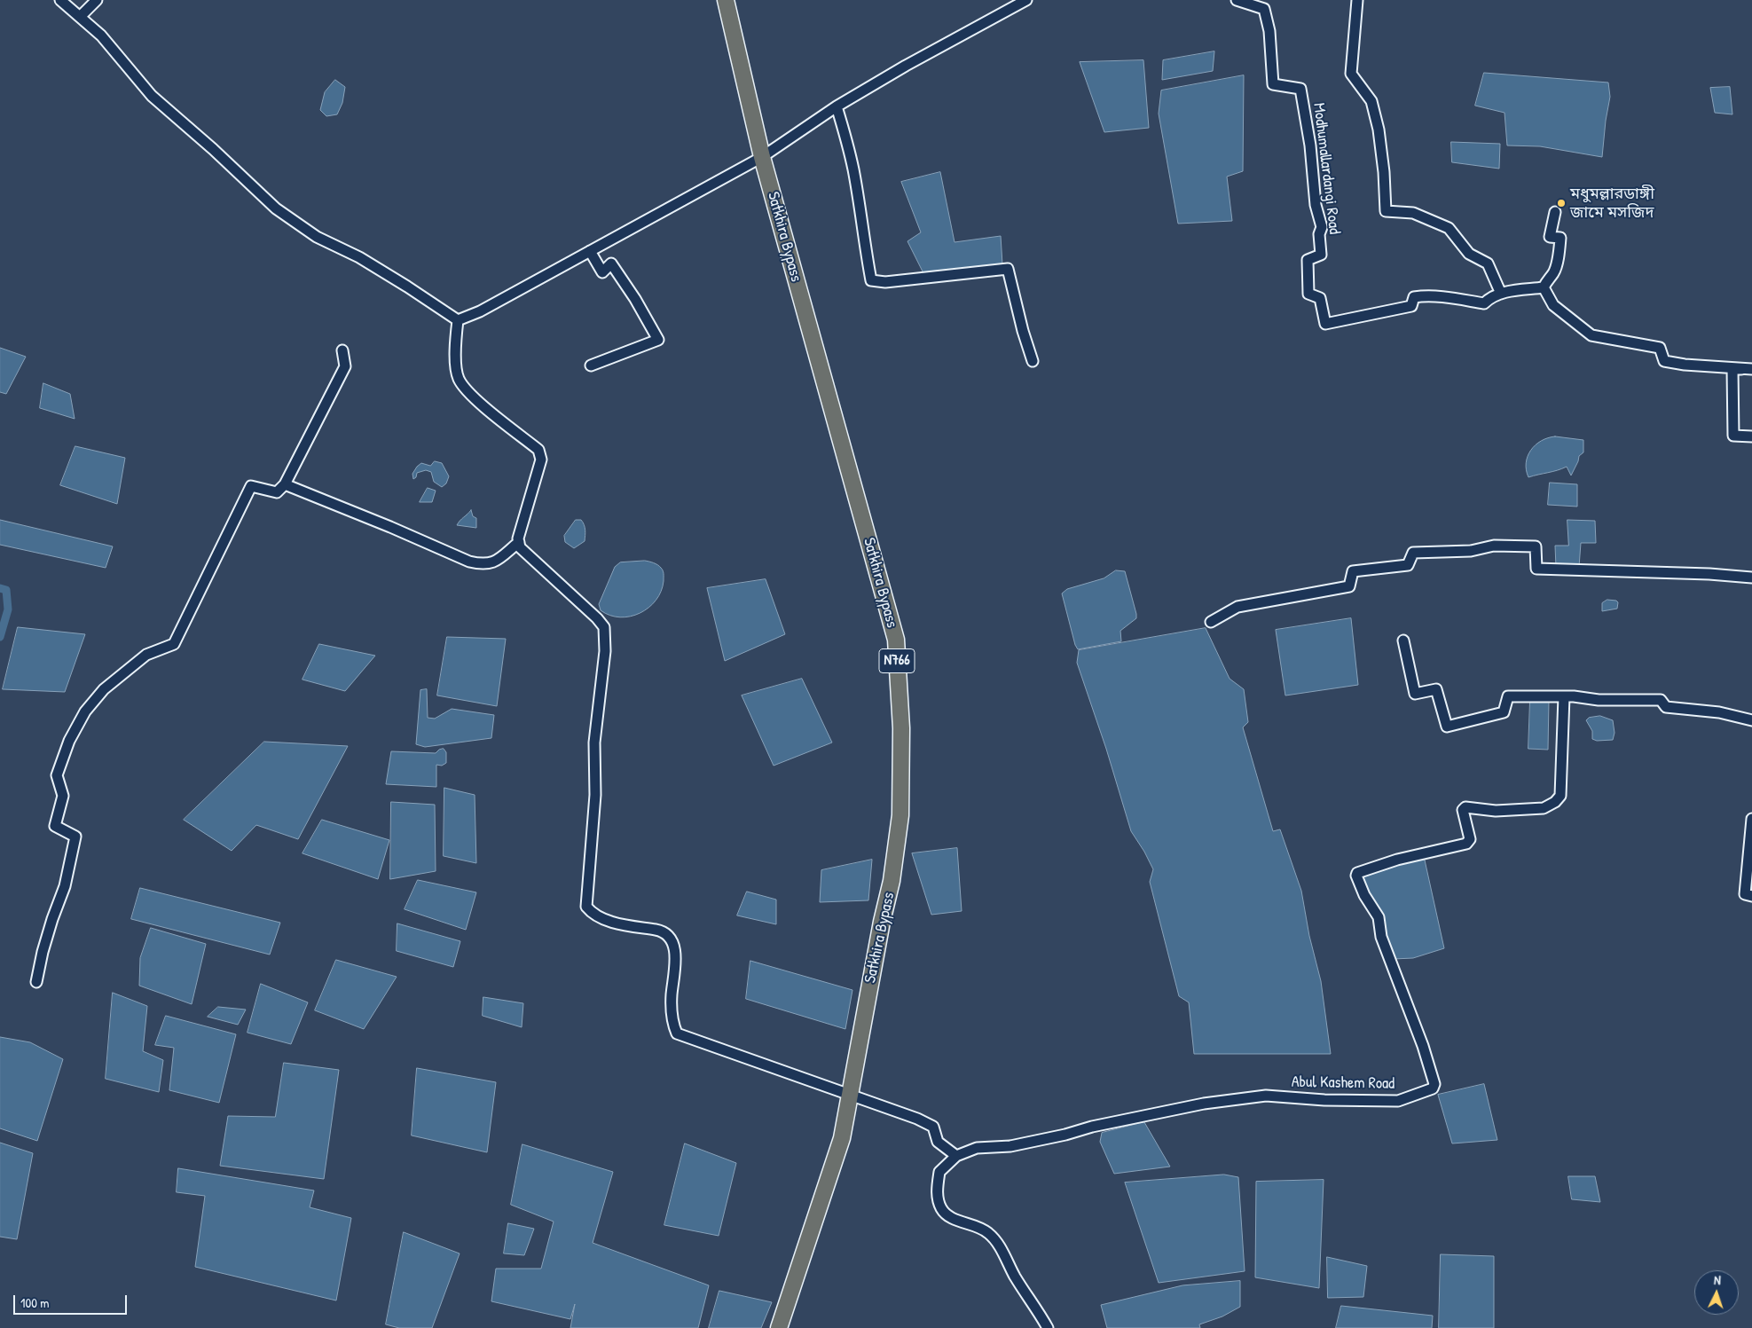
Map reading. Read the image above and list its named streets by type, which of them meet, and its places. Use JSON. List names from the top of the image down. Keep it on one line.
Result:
{"streets":{"highway":["Satkhira Bypass","N766"],"street":["Modhumallardangi Road","Abul Kashem Road"]},"places":["মধুমল্লারডাঙ্গী জামে মসজিদ"],"scale_bar":"100 m","north":"top"}
